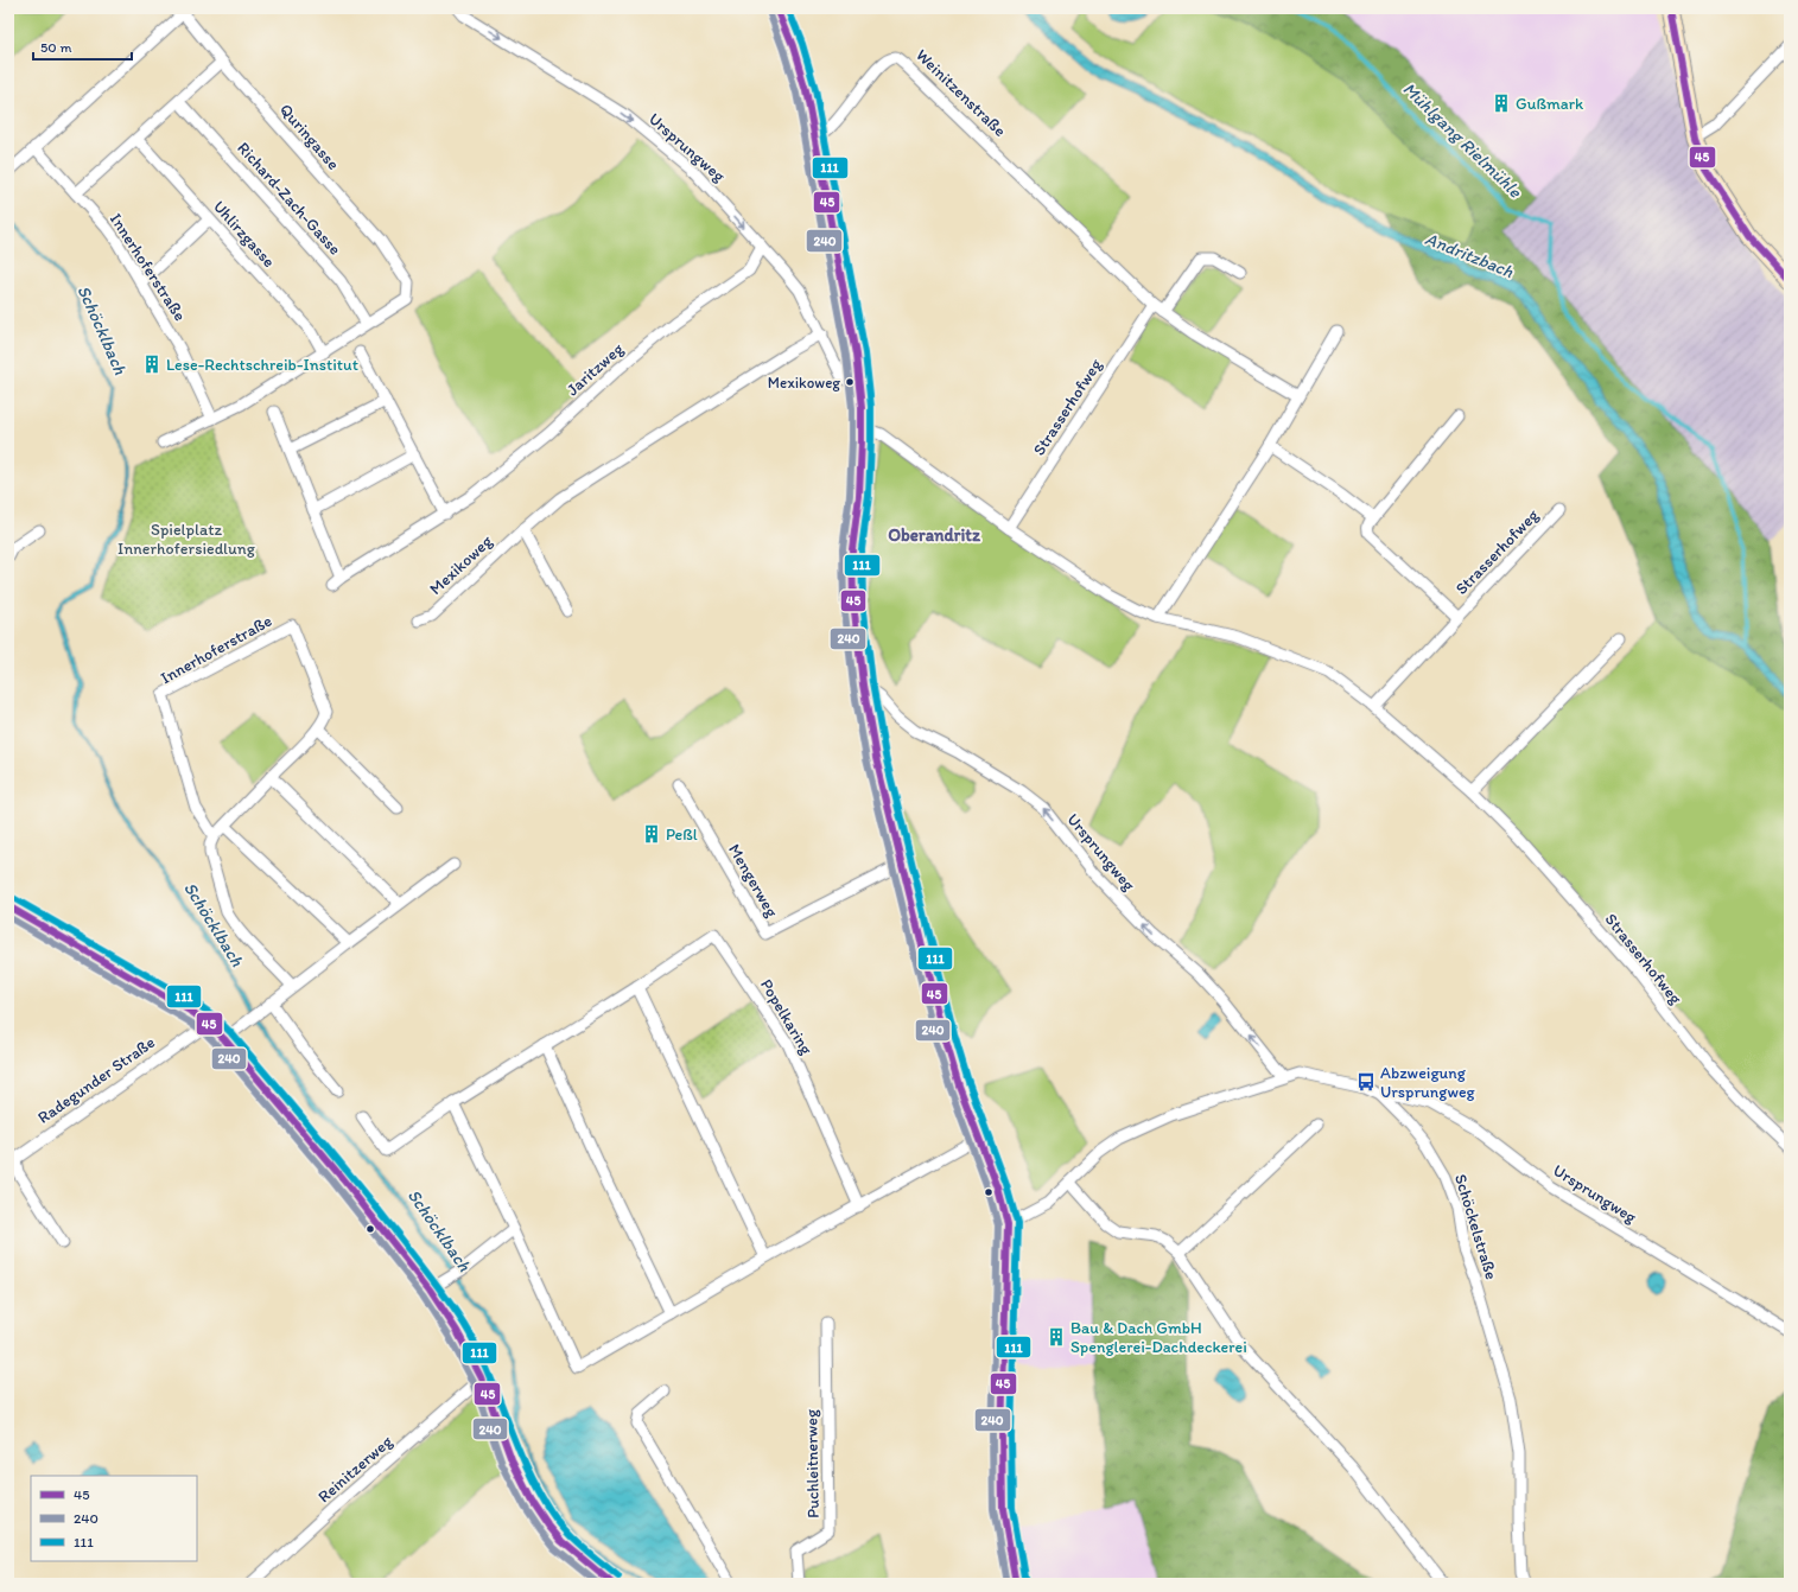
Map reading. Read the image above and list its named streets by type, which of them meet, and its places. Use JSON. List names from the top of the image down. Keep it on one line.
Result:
{"streets":{"street":["Weinitzenstraße","Quringasse","Ursprungweg","Richard-Zach-Gasse","Uhlirzgasse","Innerhoferstraße","Jaritzweg","Strasserhofweg","Mexikoweg","Mengerweg","Popelkaring","Radegunder Straße","Schöckelstraße","Puchleitnerweg","Reinitzerweg"]},"crossings":[["Weinitzenstraße","Strasserhofweg"],["Quringasse","Richard-Zach-Gasse"],["Ursprungweg","Jaritzweg"],["Ursprungweg","Mexikoweg"],["Ursprungweg","Schöckelstraße"]],"districts":["Oberandritz"],"water":["Mühlgang Rielmühle","Andritzbach","Schöcklbach"],"parks":["Spielplatz Innerhofersiedlung"],"places":{"building":["Gußmark","Lese-Rechtschreib-Institut","Peßl","Bau & Dach GmbH Spenglerei-Dachdeckerei"],"other":["Mexikoweg"],"bus stop":["Abzweigung Ursprungweg"]},"lines":["transit line 45","transit line 111","transit line 240"],"legend":["45","240","111"],"scale_bar":"50 m"}
